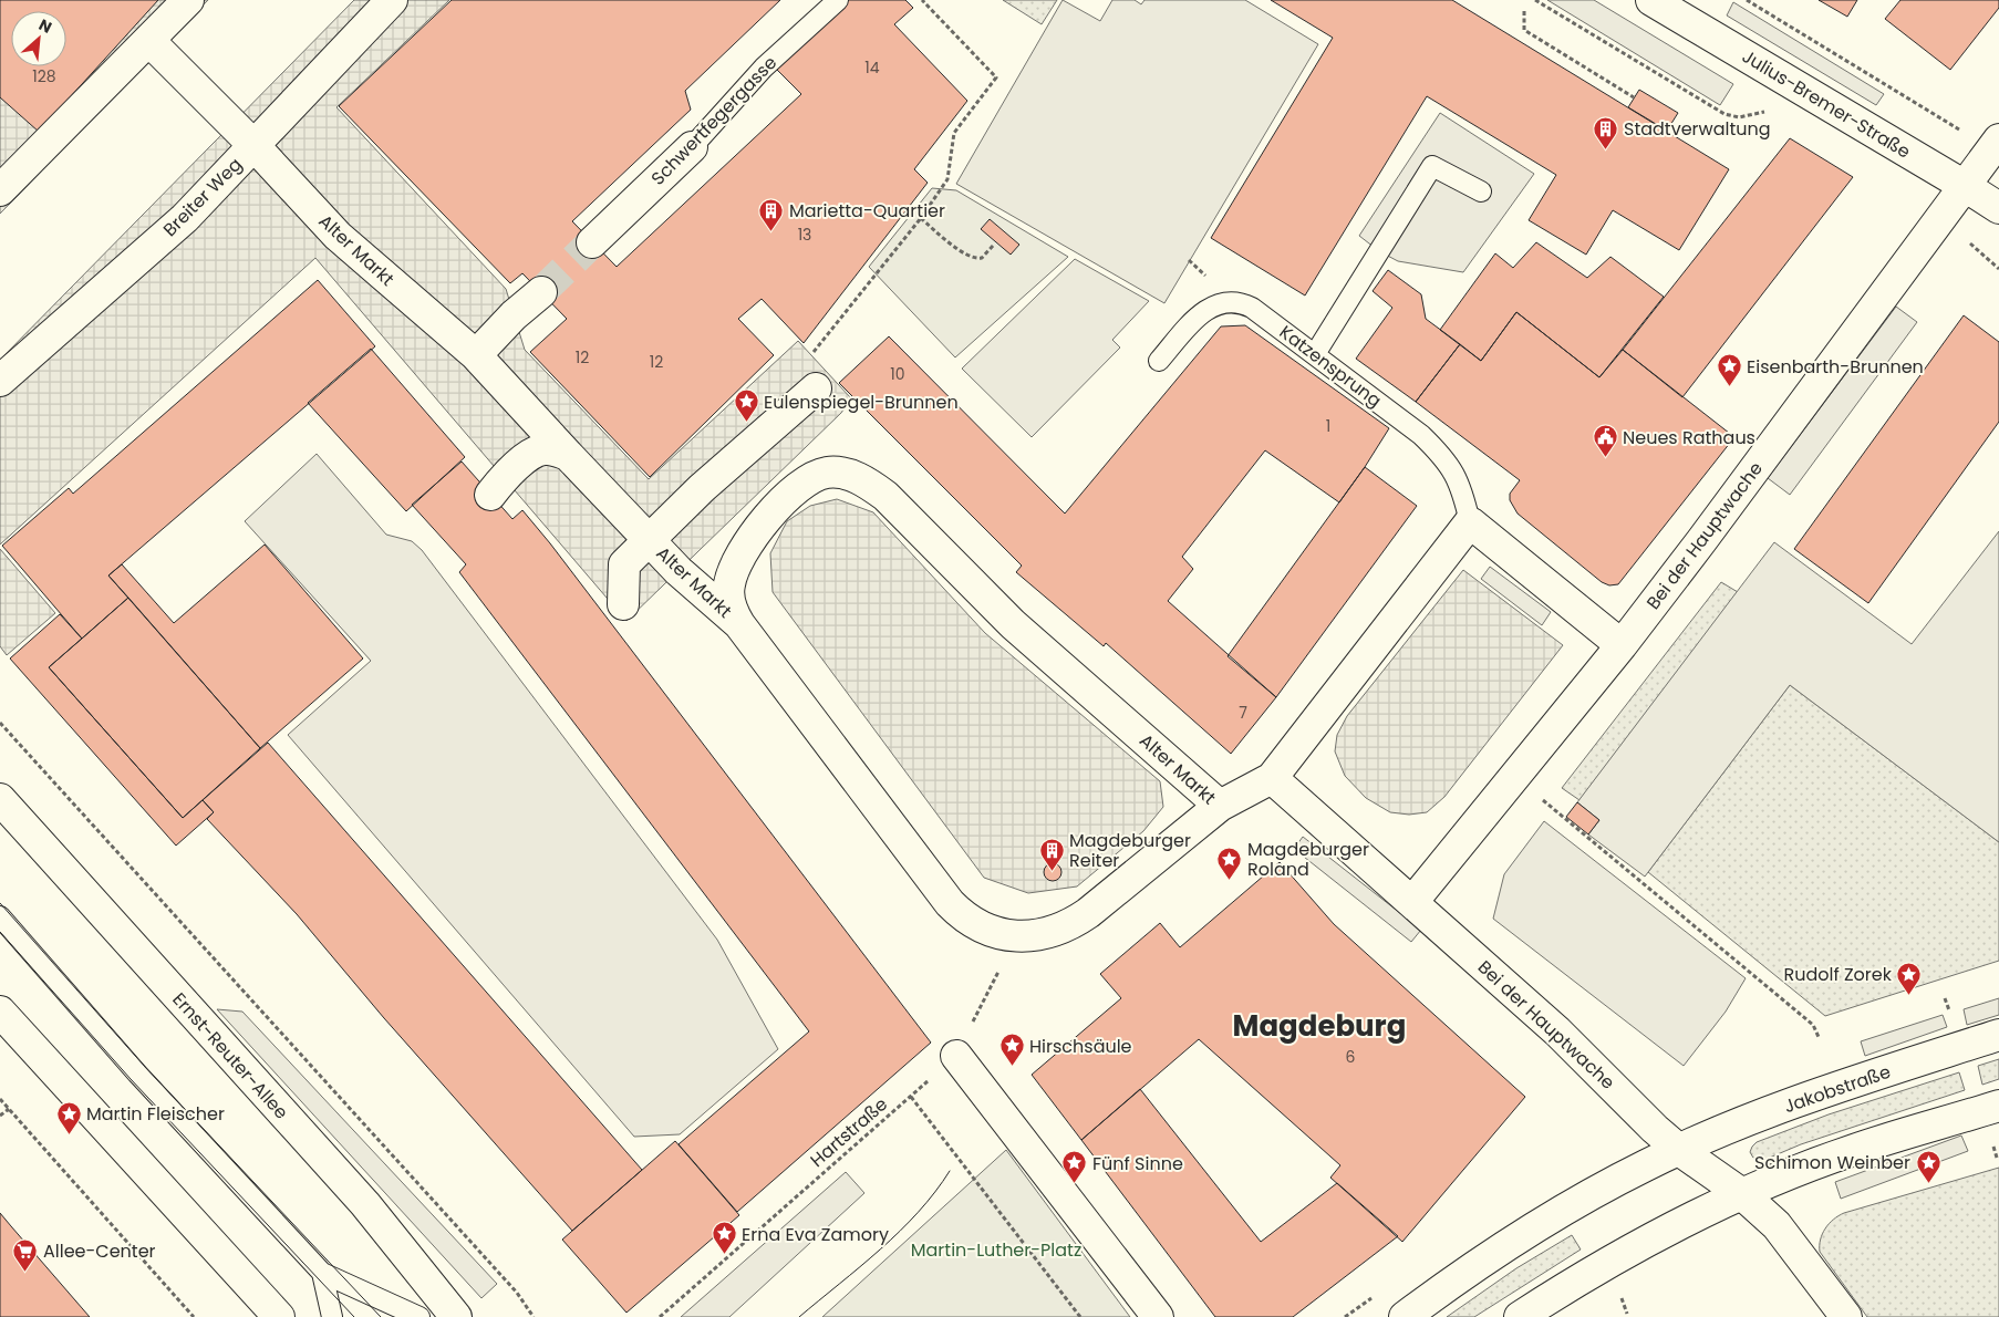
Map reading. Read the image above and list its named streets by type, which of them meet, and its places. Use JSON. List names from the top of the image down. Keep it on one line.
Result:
{"streets":{"street":["Julius-Bremer-Straße","Schwertfegergasse","Breiter Weg","Alter Markt","Bei der Hauptwache","Ernst-Reuter-Allee","Jakobstraße"],"lane":["Katzensprung"],"path":["Hartstraße"]},"crossings":[["Julius-Bremer-Straße","Bei der Hauptwache"],["Breiter Weg","Alter Markt"],["Alter Markt","Hartstraße"],["Bei der Hauptwache","Jakobstraße"]],"districts":["Magdeburg"],"parks":["Martin-Luther-Platz"],"places":{"building":["Stadtverwaltung","Marietta-Quartier","Magdeburger Reiter"],"place":["Eisenbarth-Brunnen","Eulenspiegel-Brunnen","Magdeburger Roland","Rudolf Zorek","Hirschsäule","Martin Fleischer","Schimon Weinber","Fünf Sinne","Erna Eva Zamory"],"public building":["Neues Rathaus"],"supermarket":["Allee-Center"]},"house_numbers":["14","128","13","12","12","10","1","7","6"],"north":"top right"}
